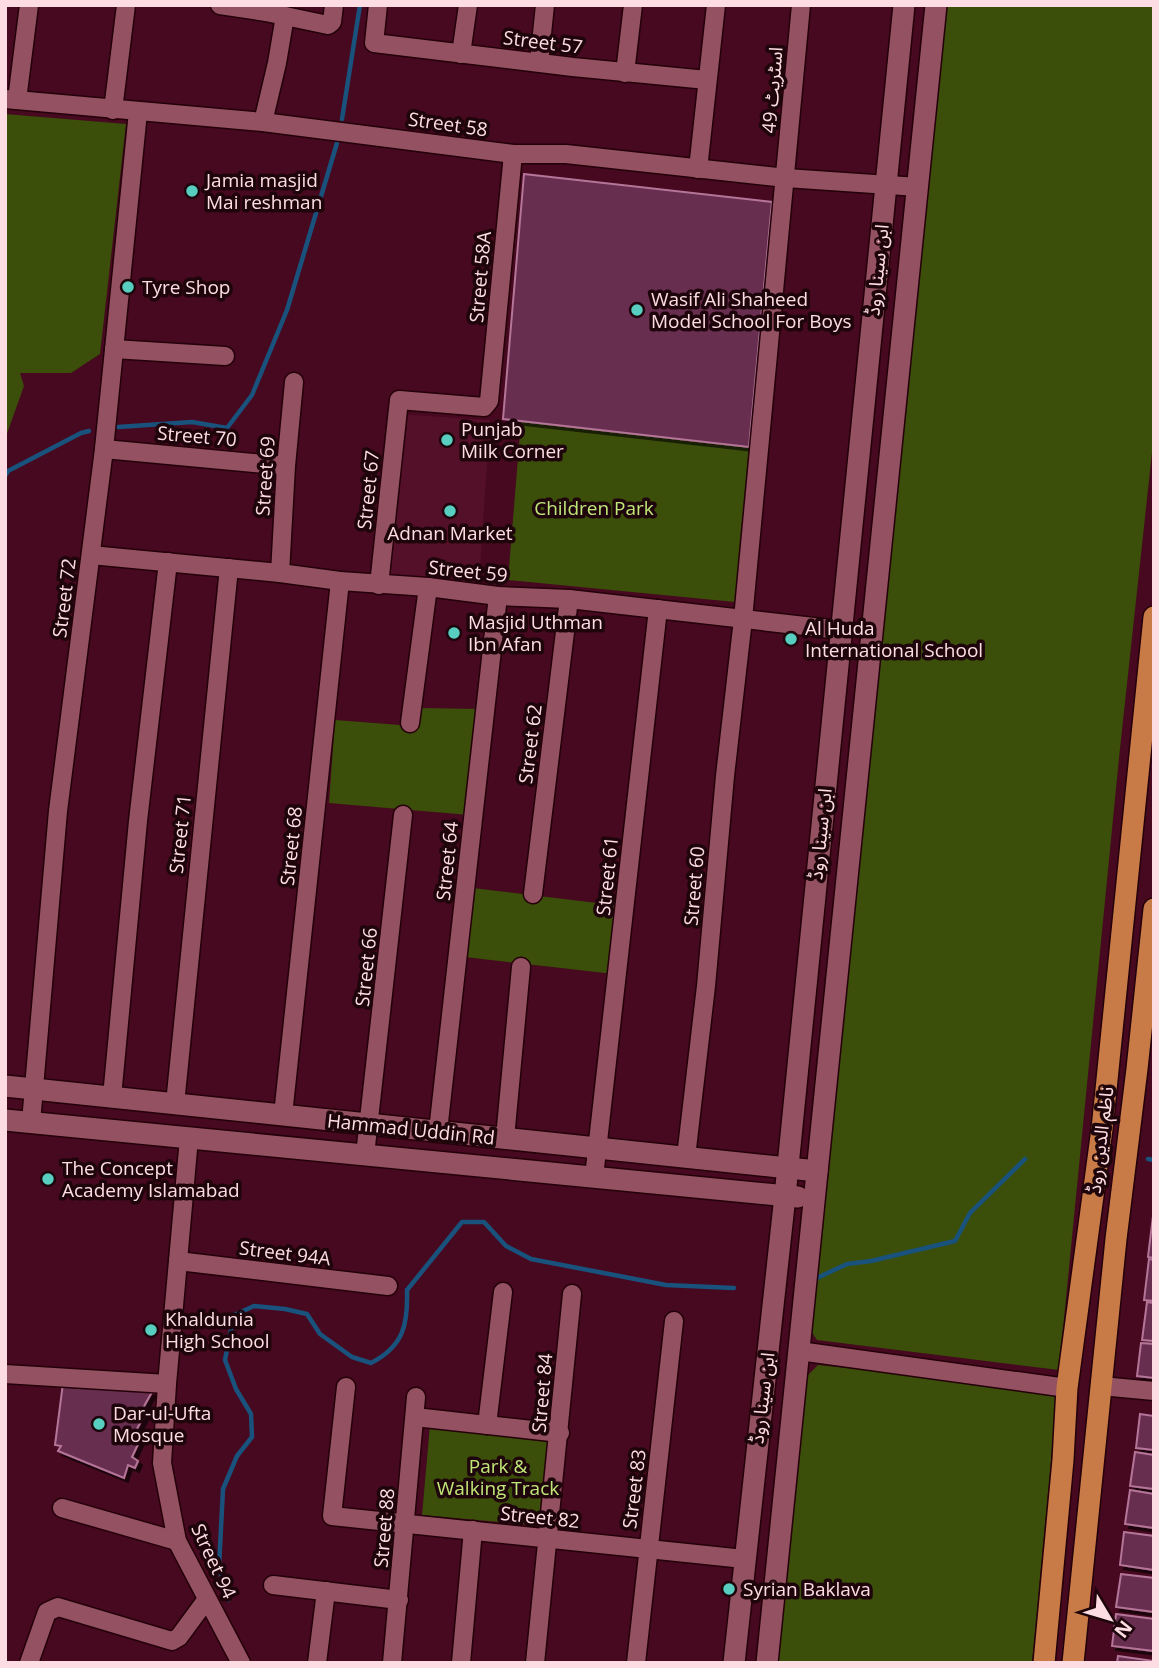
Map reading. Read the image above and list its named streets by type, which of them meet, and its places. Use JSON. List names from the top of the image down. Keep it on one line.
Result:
{"streets":{"main road":["ابن سینا روڈ","Hammad Uddin Rd","ناظم الدین روڈ"],"street":["Street 57","اسٹریٹ 49","Street 58","Street 58A","Street 70","Street 69","Street 67","Street 59","Street 72","Street 62","Street 71","Street 68","Street 64","Street 61","Street 60","Street 66","Street 94A","Street 84","Street 83","Street 82","Street 88","Street 94"]},"crossings":[["اسٹریٹ 49","Street 58"],["اسٹریٹ 49","Street 59"],["اسٹریٹ 49","Street 60"],["Street 58","ابن سینا روڈ"],["Street 58","Street 58A"],["Street 58","Street 72"],["ابن سینا روڈ","Street 59"],["ابن سینا روڈ","Hammad Uddin Rd"],["ابن سینا روڈ","Street 82"],["Street 58A","Street 67"],["Street 70","Street 69"],["Street 70","Street 72"],["Street 69","Street 59"],["Street 67","Street 59"],["Street 59","Street 72"],["Street 59","Street 62"],["Street 59","Street 71"],["Street 59","Street 68"],["Street 59","Street 64"],["Street 59","Street 61"],["Street 59","Street 60"],["Street 72","Hammad Uddin Rd"],["Street 71","Hammad Uddin Rd"],["Street 68","Hammad Uddin Rd"],["Street 64","Hammad Uddin Rd"],["Street 61","Hammad Uddin Rd"],["Street 60","Hammad Uddin Rd"],["Street 66","Hammad Uddin Rd"],["Hammad Uddin Rd","Street 94"],["Street 94A","Street 94"],["Street 84","Street 82"],["Street 83","Street 82"],["Street 82","Street 88"]],"parks":["Children Park","Park & Walking Track"],"places":["Jamia masjid Mai reshman","Tyre Shop","Wasif Ali Shaheed Model School For Boys","Punjab Milk Corner","Adnan Market","Masjid Uthman Ibn Afan","Al Huda International School","The Concept Academy Islamabad","Khaldunia High School","Dar-ul-Ufta Mosque","Syrian Baklava"],"north":"bottom right"}
